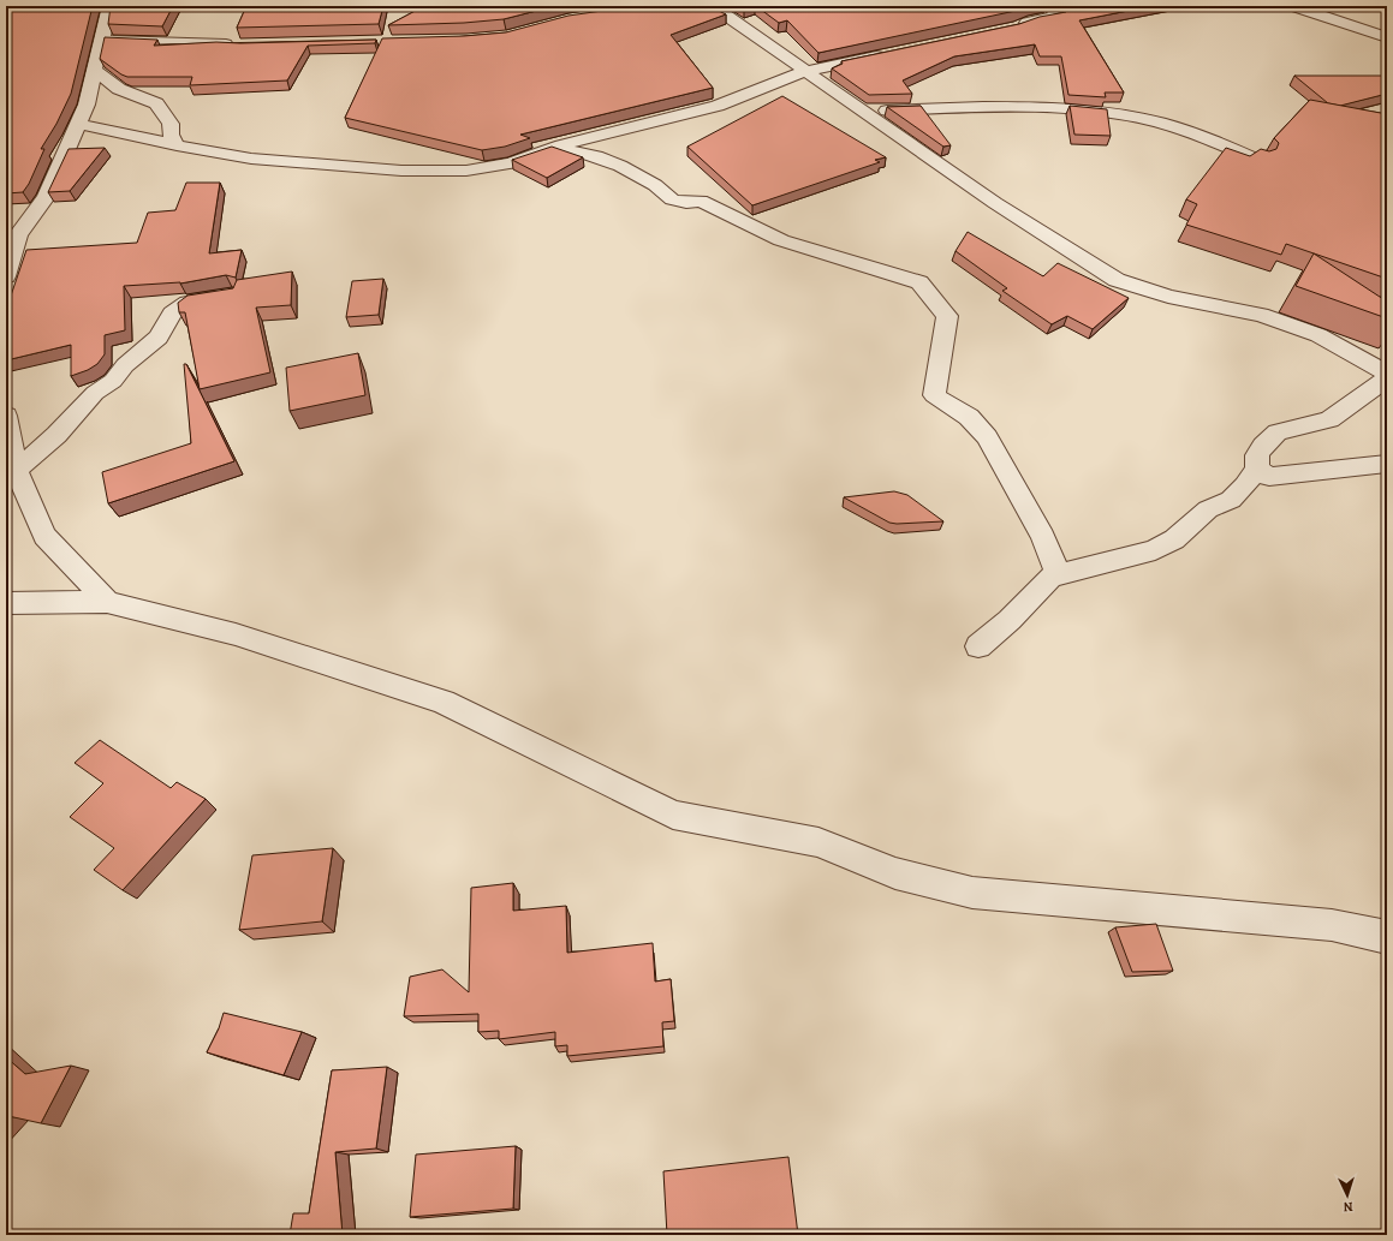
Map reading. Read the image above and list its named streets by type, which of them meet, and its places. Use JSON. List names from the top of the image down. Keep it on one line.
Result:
{"north":"bottom"}
